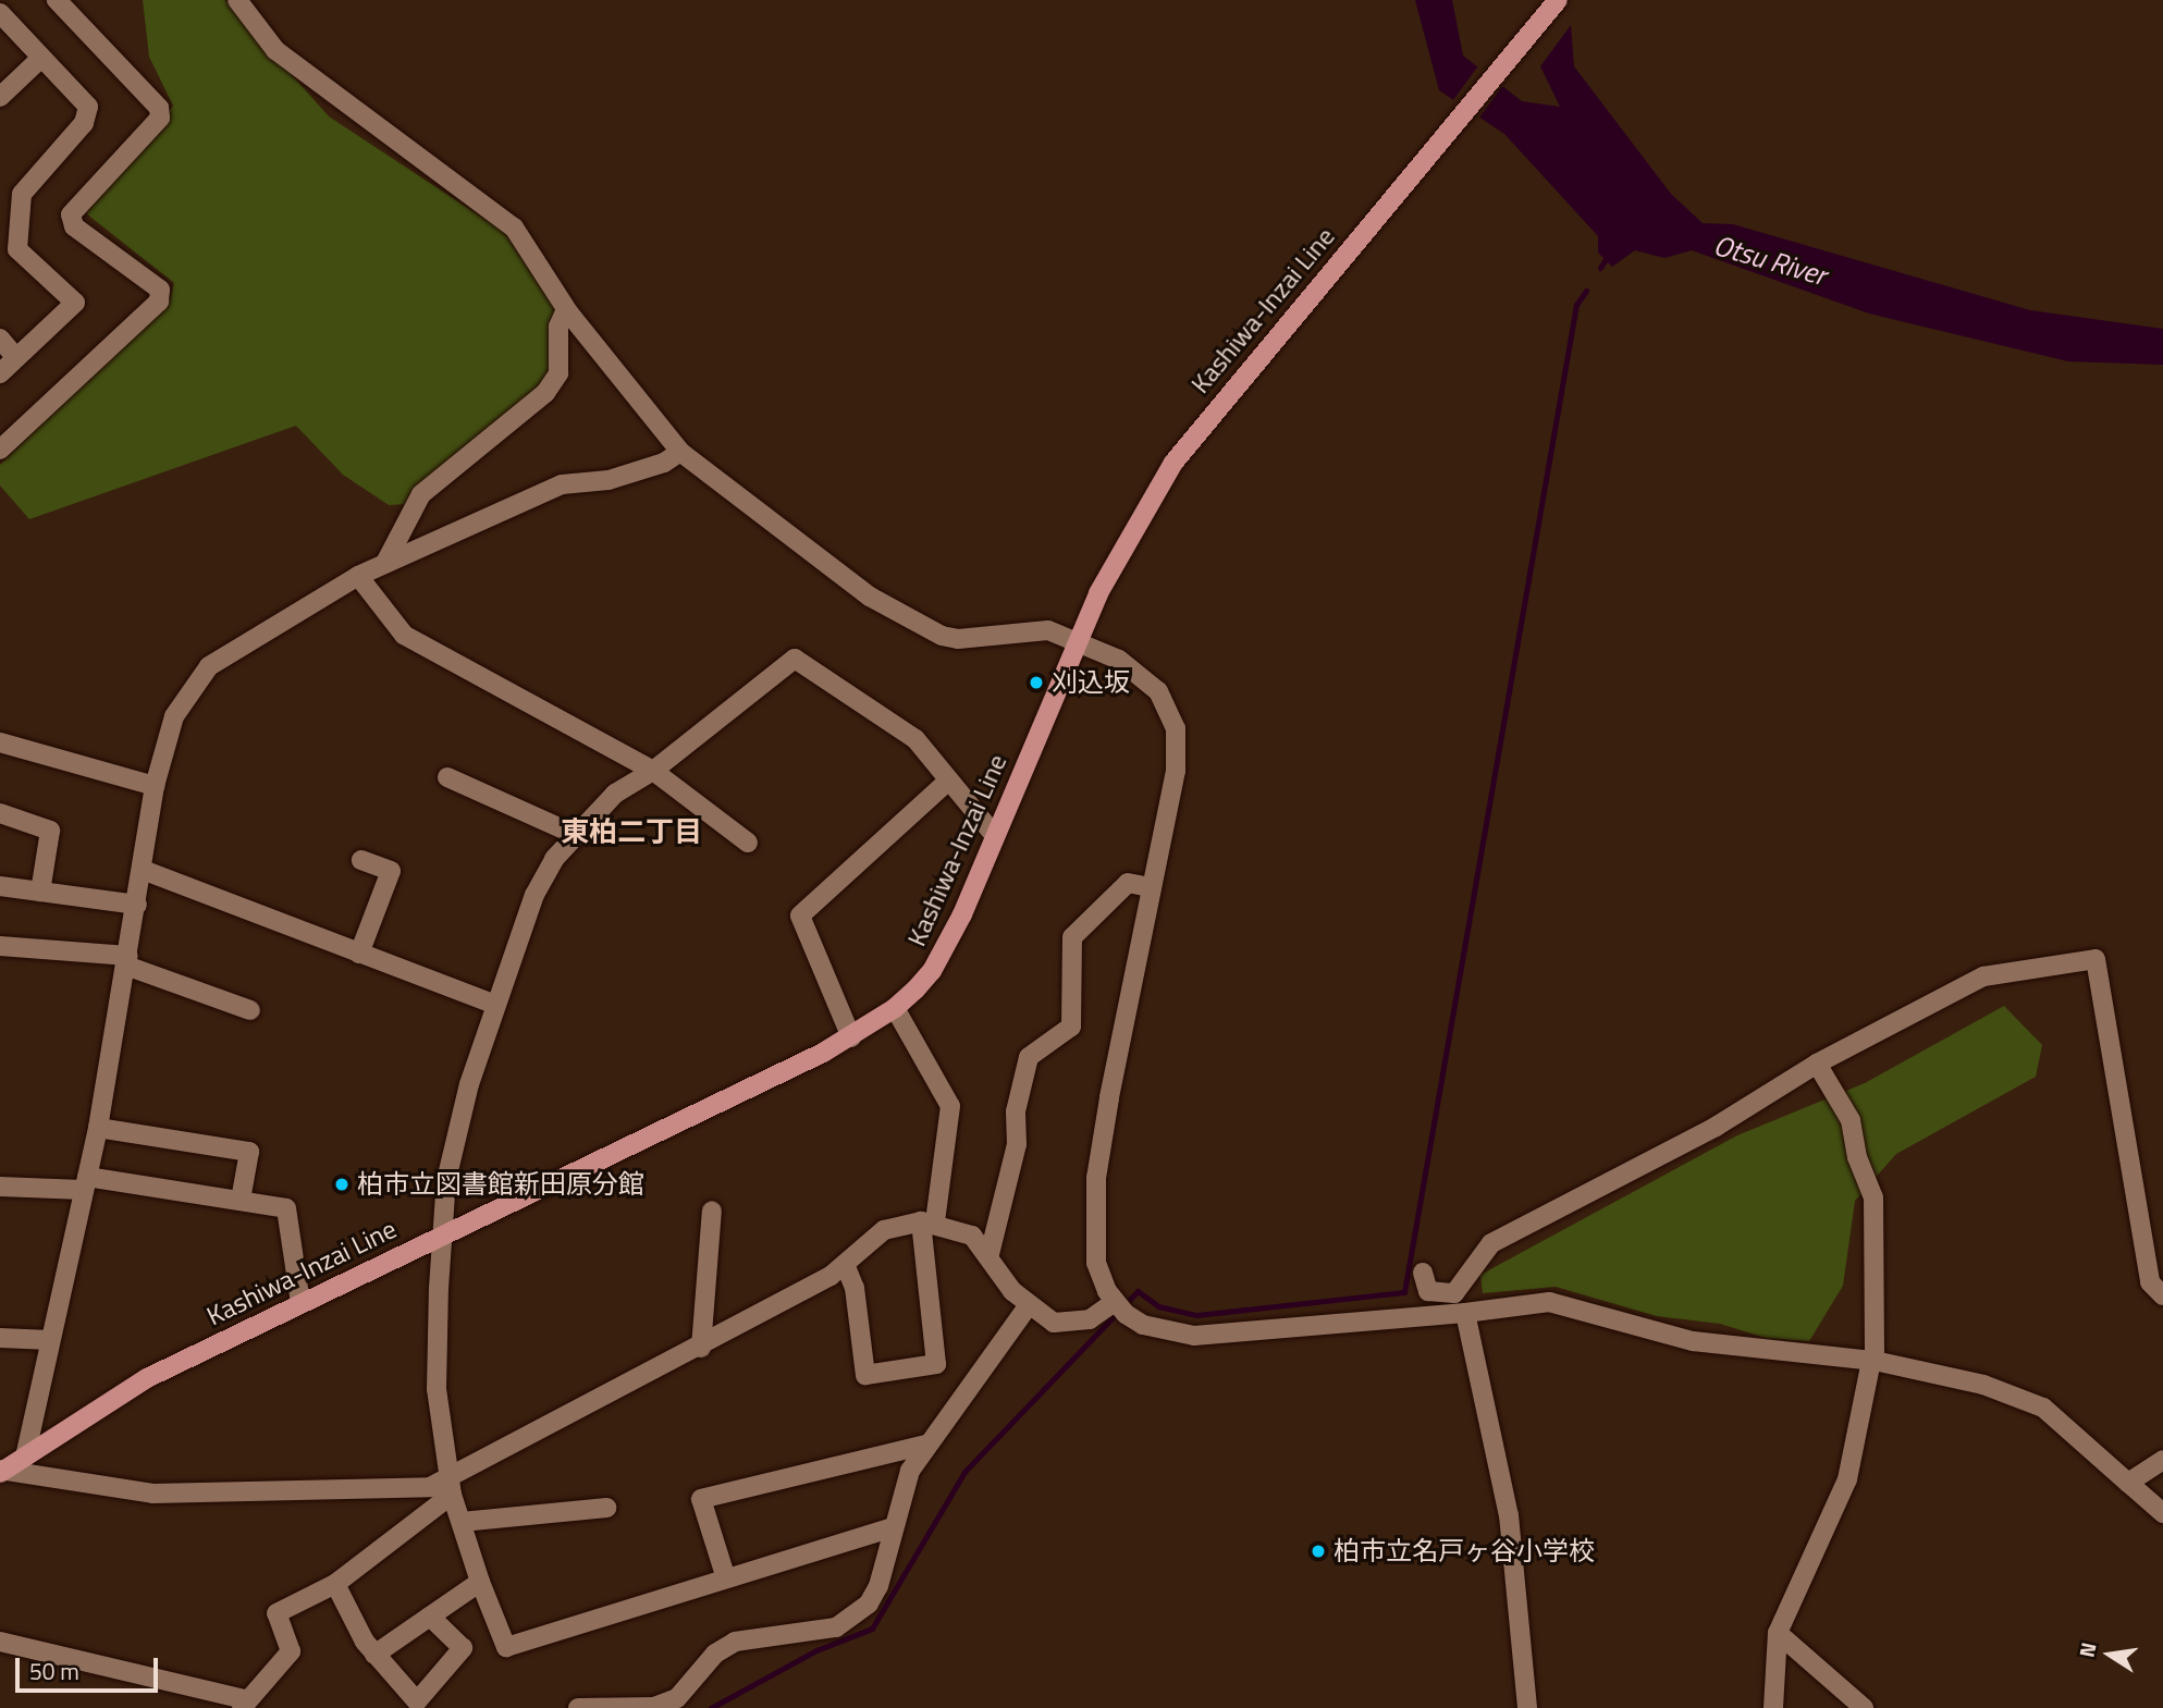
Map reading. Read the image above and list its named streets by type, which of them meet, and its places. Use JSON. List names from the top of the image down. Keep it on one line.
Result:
{"streets":{"main road":["Kashiwa-Inzai Line"]},"districts":["東柏二丁目"],"water":["Otsu River"],"places":["刈込坂","柏市立図書館新田原分館","柏市立名戸ヶ谷小学校"],"scale_bar":"50 m","north":"left"}
